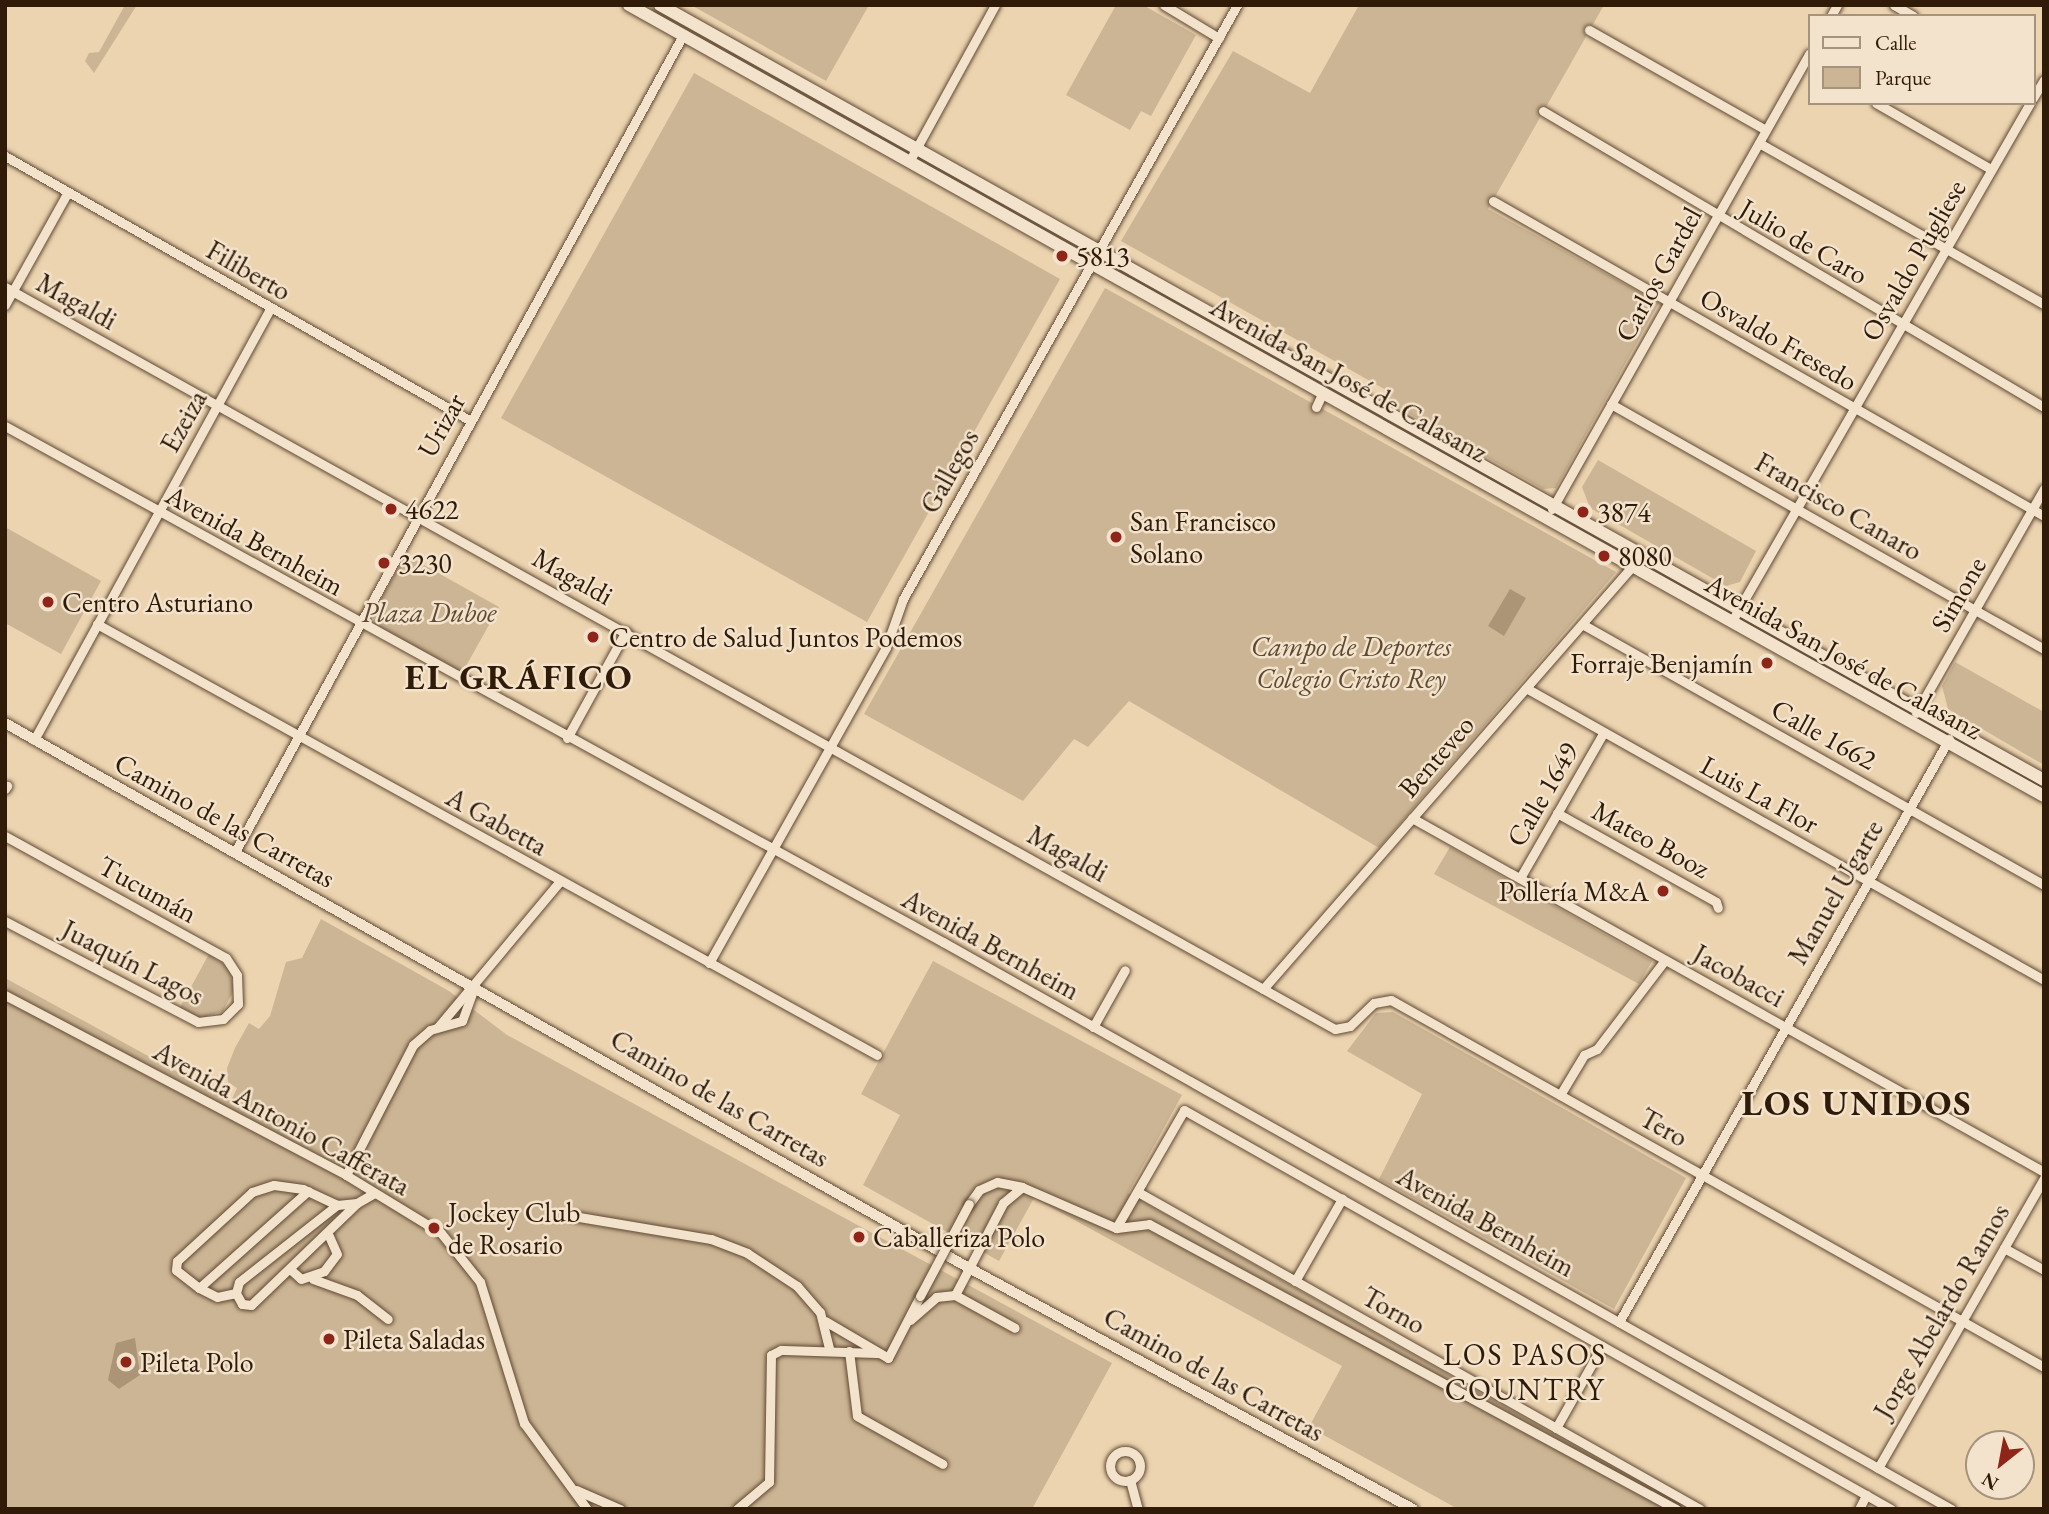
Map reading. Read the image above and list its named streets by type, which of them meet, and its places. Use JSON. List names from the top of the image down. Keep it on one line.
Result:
{"streets":{"main road":["Avenida San José de Calasanz","Urizar"],"street":["Julio de Caro","Osvaldo Pugliese","Filiberto","Carlos Gardel","Magaldi","Osvaldo Fresedo","Ezeiza","Gallegos","Francisco Canaro","Avenida Bernheim","Simone","Calle 1662","Benteveo","Calle 1649","Luis La Flor","Camino de las Carretas","A Gabetta","Mateo Booz","Tucumán","Manuel Ugarte","Juaquín Lagos","Jacobacci","Avenida Antonio Cafferata","Tero","Torno","Jorge Abelardo Ramos"]},"crossings":[["Julio de Caro","Osvaldo Pugliese"],["Julio de Caro","Carlos Gardel"],["Osvaldo Pugliese","Osvaldo Fresedo"],["Osvaldo Pugliese","Avenida San José de Calasanz"],["Osvaldo Pugliese","Francisco Canaro"],["Filiberto","Ezeiza"],["Filiberto","Urizar"],["Carlos Gardel","Osvaldo Fresedo"],["Carlos Gardel","Avenida San José de Calasanz"],["Carlos Gardel","Francisco Canaro"],["Magaldi","Ezeiza"],["Magaldi","Urizar"],["Magaldi","Gallegos"],["Magaldi","Benteveo"],["Magaldi","Tero"],["Osvaldo Fresedo","Simone"],["Avenida San José de Calasanz","Urizar"],["Avenida San José de Calasanz","Gallegos"],["Avenida San José de Calasanz","Simone"],["Avenida San José de Calasanz","Benteveo"],["Avenida San José de Calasanz","Manuel Ugarte"],["Ezeiza","Avenida Bernheim"],["Ezeiza","Camino de las Carretas"],["Ezeiza","A Gabetta"],["Urizar","Avenida Bernheim"],["Urizar","Camino de las Carretas"],["Urizar","A Gabetta"],["Gallegos","Avenida Bernheim"],["Gallegos","A Gabetta"],["Francisco Canaro","Simone"],["Avenida Bernheim","Manuel Ugarte"],["Avenida Bernheim","Jorge Abelardo Ramos"],["Calle 1662","Benteveo"],["Calle 1662","Manuel Ugarte"],["Benteveo","Luis La Flor"],["Benteveo","Jacobacci"],["Benteveo","Tero"],["Calle 1649","Luis La Flor"],["Calle 1649","Mateo Booz"],["Calle 1649","Jacobacci"],["Luis La Flor","Manuel Ugarte"],["Tucumán","Juaquín Lagos"],["Manuel Ugarte","Jacobacci"],["Manuel Ugarte","Tero"],["Tero","Jorge Abelardo Ramos"]],"districts":["EL GRÁFICO","LOS UNIDOS","LOS PASOS COUNTRY"],"parks":["Plaza Duboe","Campo de Deportes Colegio Cristo Rey"],"places":["5813","4622","3874","San Francisco Solano","8080","3230","Centro Asturiano","Centro de Salud Juntos Podemos","Forraje Benjamín","Pollería M&A","Jockey Club de Rosario","Caballeriza Polo","Pileta Saladas","Pileta Polo"],"legend":["Calle","Parque"],"north":"bottom left"}
